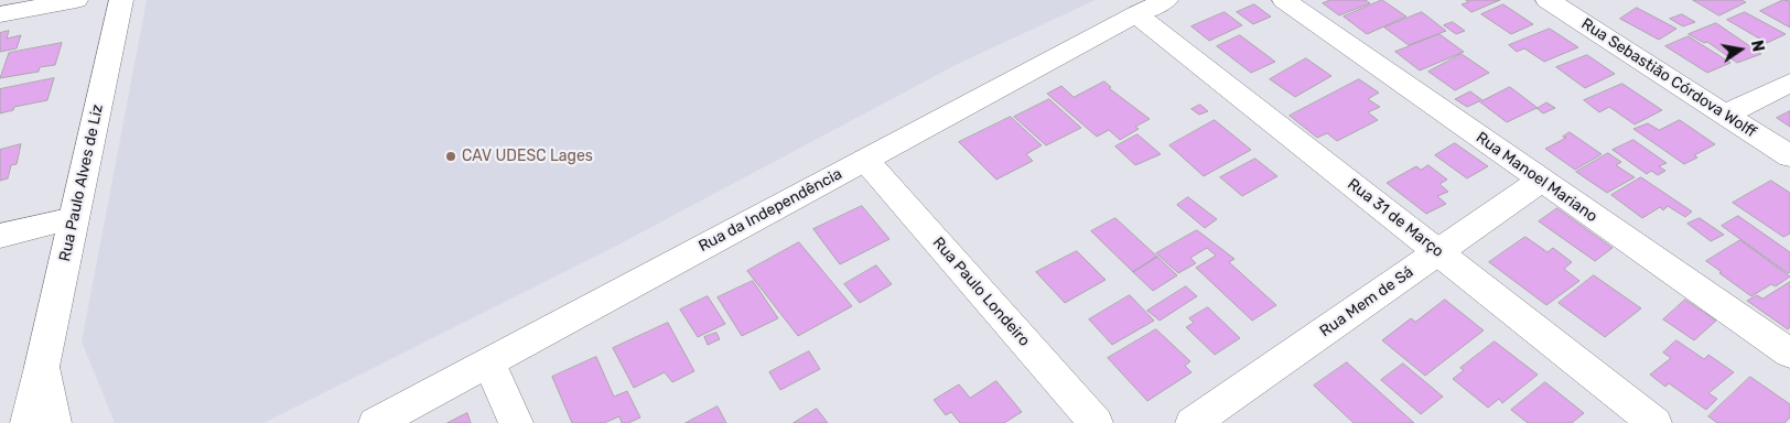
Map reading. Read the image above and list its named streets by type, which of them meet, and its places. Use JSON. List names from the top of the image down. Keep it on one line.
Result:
{"streets":{"street":["Rua Sebastião Córdova Wolff","Rua Manoel Mariano","Rua Paulo Alves de Liz","Rua da Independência","Rua 31 de Março","Rua Paulo Londeiro","Rua Mem de Sá"]},"crossings":[["Rua Manoel Mariano","Rua Mem de Sá"],["Rua da Independência","Rua 31 de Março"],["Rua da Independência","Rua Paulo Londeiro"],["Rua 31 de Março","Rua Mem de Sá"]],"places":["CAV UDESC Lages"],"north":"right"}
